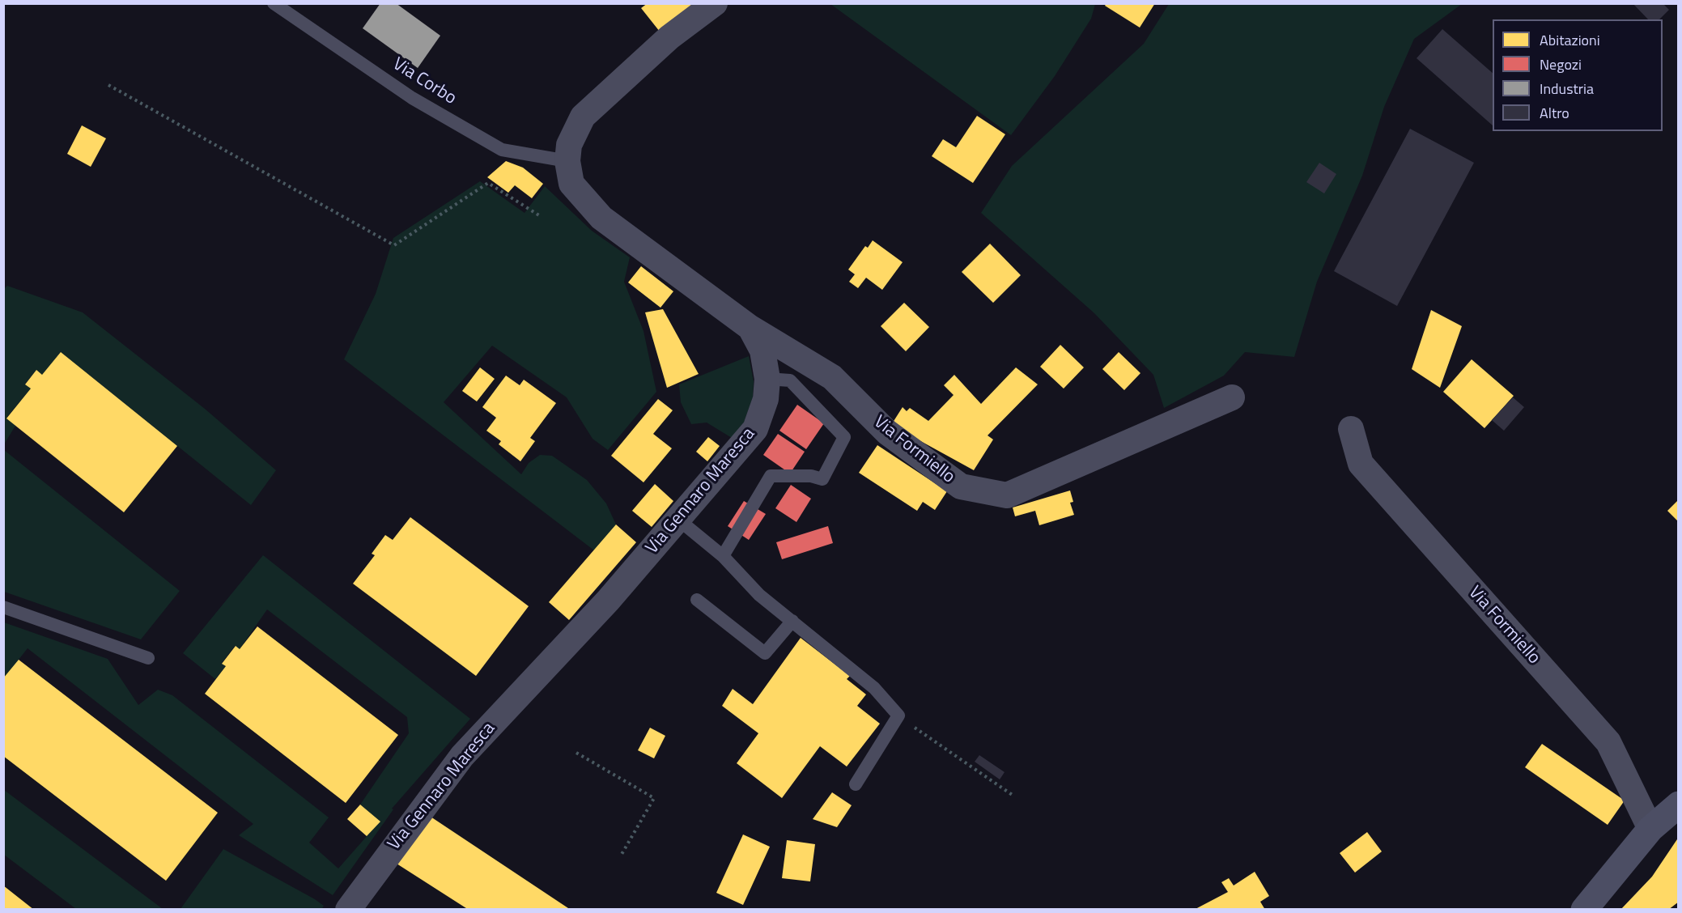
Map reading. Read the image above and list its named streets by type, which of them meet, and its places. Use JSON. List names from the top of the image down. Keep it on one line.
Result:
{"streets":{"street":["Via Formiello","Via Gennaro Maresca"],"lane":["Via Corbo"]},"crossings":[["Via Corbo","Via Gennaro Maresca"],["Via Formiello","Via Gennaro Maresca"]],"legend":["Abitazioni","Negozi","Industria","Altro"]}
